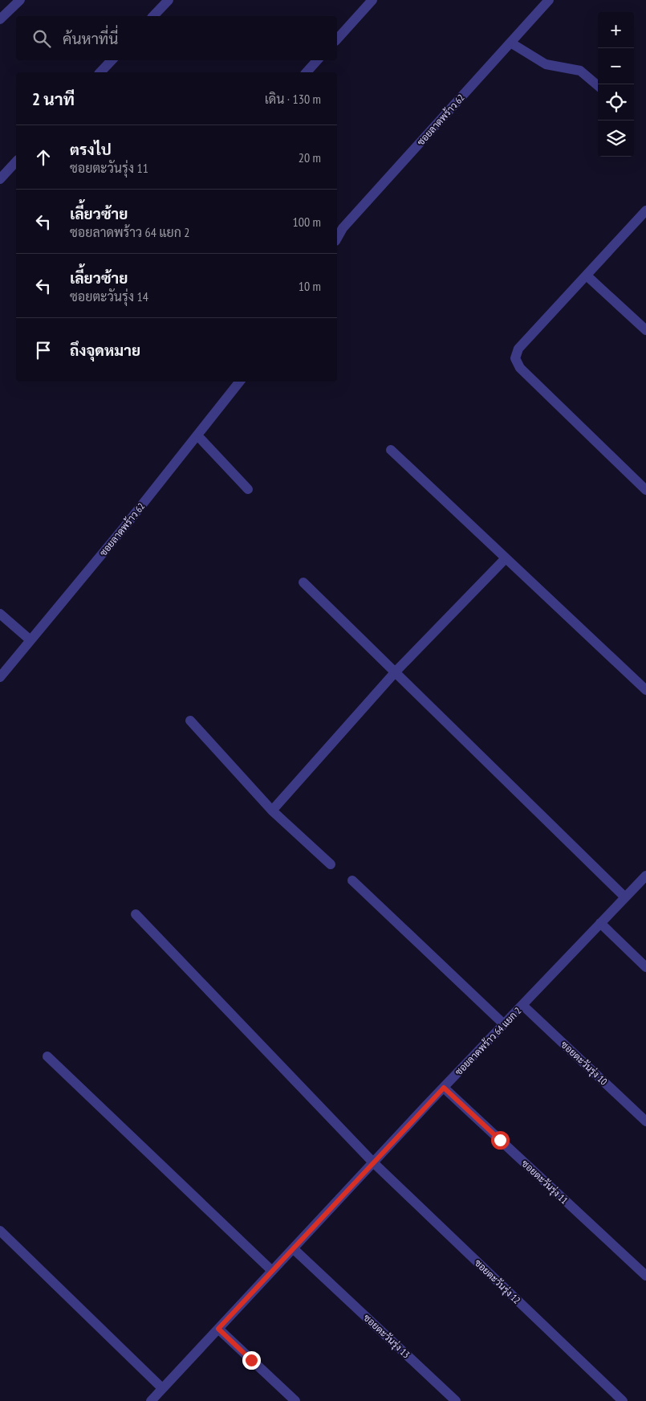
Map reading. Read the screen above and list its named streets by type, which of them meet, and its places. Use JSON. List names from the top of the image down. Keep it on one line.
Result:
{"streets":{"street":["ซอยลาดพร้าว 62","ซอยลาดพร้าว 64 แยก 2","ซอยตะวันรุ่ง 10","ซอยตะวันรุ่ง 11","ซอยตะวันรุ่ง 12","ซอยตะวันรุ่ง 13"]},"crossings":[["ซอยลาดพร้าว 64 แยก 2","ซอยตะวันรุ่ง 10"],["ซอยลาดพร้าว 64 แยก 2","ซอยตะวันรุ่ง 11"],["ซอยลาดพร้าว 64 แยก 2","ซอยตะวันรุ่ง 12"],["ซอยลาดพร้าว 64 แยก 2","ซอยตะวันรุ่ง 13"]],"page":{"map_buttons":["+","−"],"search":"ค้นหาที่นี่","heading":["2 นาที","เดิน · 130 m"],"list":[["ตรงไป","ซอยตะวันรุ่ง 11","20 m"],["เลี้ยวซ้าย","ซอยลาดพร้าว 64 แยก 2","100 m"],["เลี้ยวซ้าย","ซอยตะวันรุ่ง 14","10 m"],"ถึงจุดหมาย"]}}
